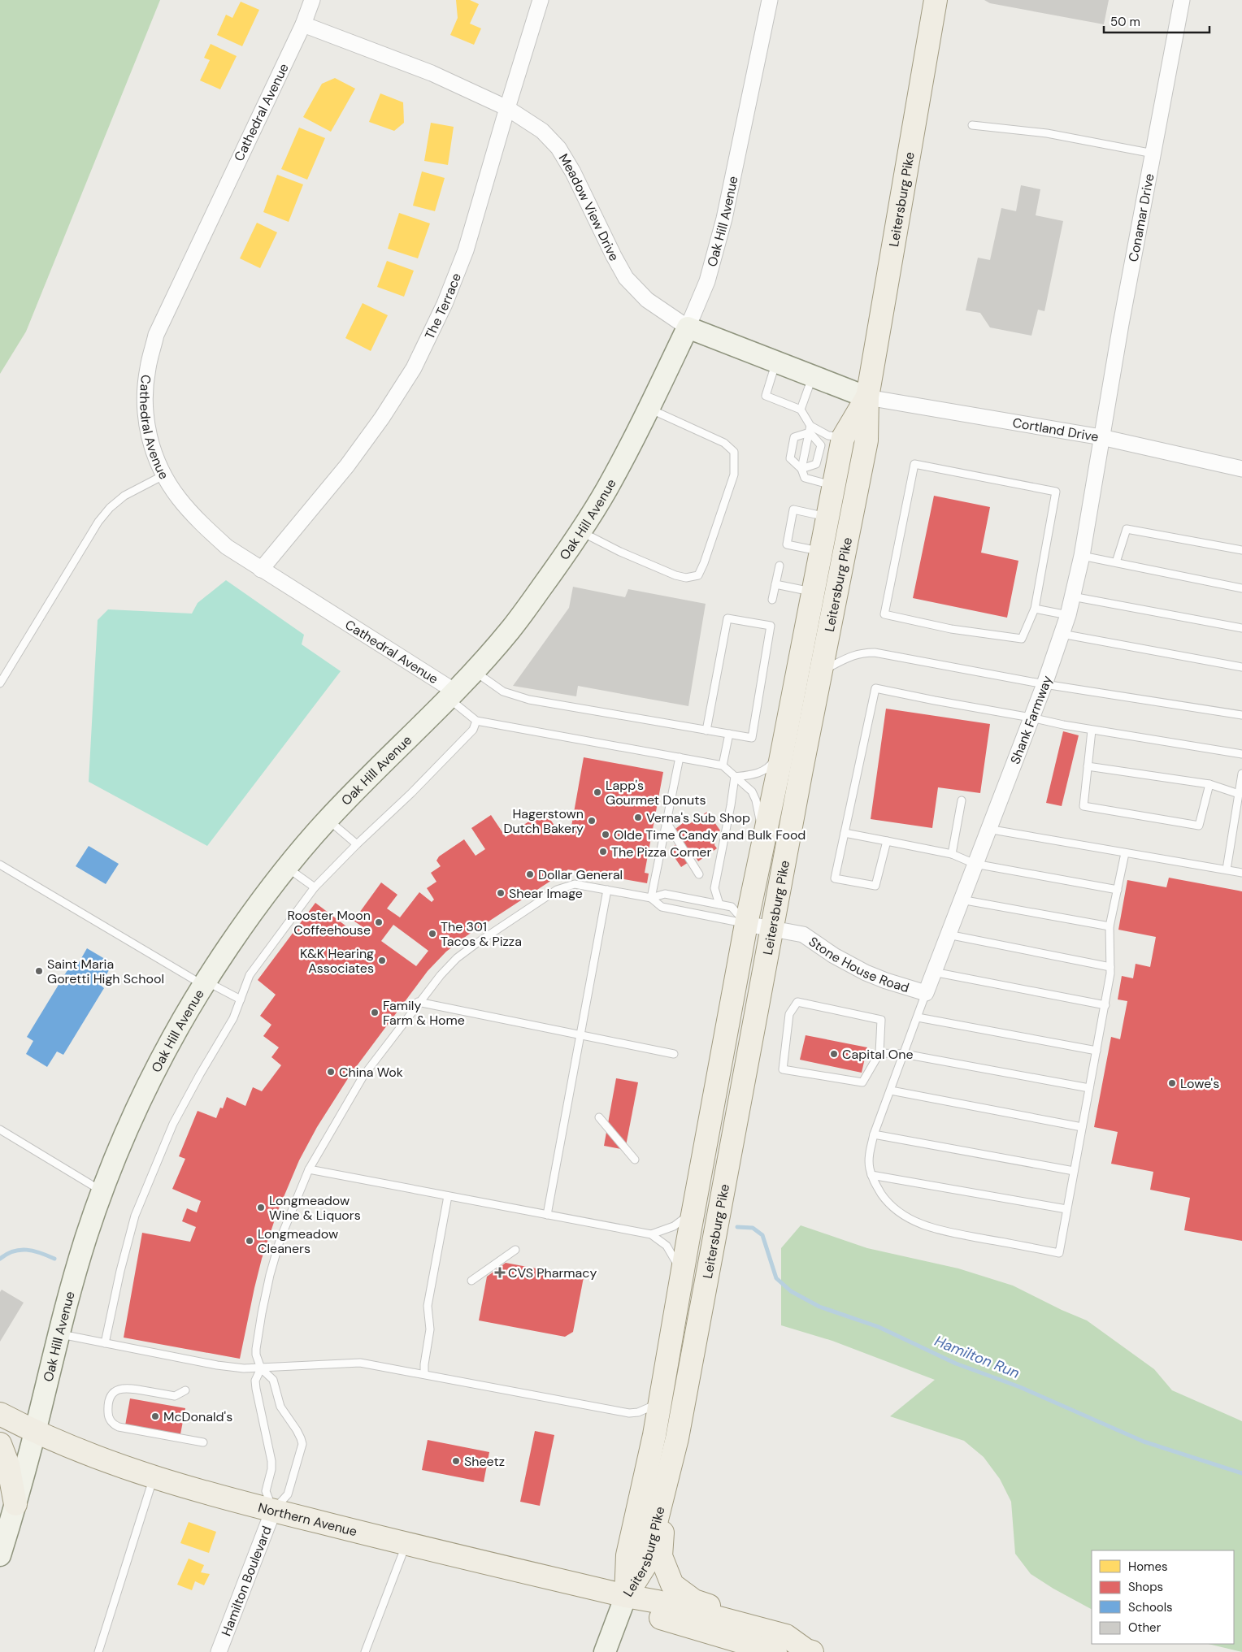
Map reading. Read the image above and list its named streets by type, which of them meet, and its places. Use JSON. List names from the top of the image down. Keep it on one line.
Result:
{"streets":{"main road":["Leitersburg Pike","Northern Avenue"],"street":["Cathedral Avenue","Meadow View Drive","Conamar Drive","Oak Hill Avenue","The Terrace","Cortland Drive","Shank Farmway","Stone House Road","Hamilton Boulevard"]},"crossings":[["Cathedral Avenue","Meadow View Drive"],["Cathedral Avenue","Oak Hill Avenue"],["Cathedral Avenue","The Terrace"],["Leitersburg Pike","Meadow View Drive"],["Leitersburg Pike","Cortland Drive"],["Leitersburg Pike","Stone House Road"],["Leitersburg Pike","Northern Avenue"],["Meadow View Drive","Oak Hill Avenue"],["Meadow View Drive","The Terrace"],["Meadow View Drive","Cortland Drive"],["Conamar Drive","Cortland Drive"],["Conamar Drive","Shank Farmway"],["Oak Hill Avenue","Northern Avenue"],["Cortland Drive","Shank Farmway"],["Shank Farmway","Stone House Road"],["Northern Avenue","Hamilton Boulevard"]],"water":["Hamilton Run"],"places":{"other":["Lapp's Gourmet Donuts","Verna's Sub Shop","Hagerstown Dutch Bakery","Olde Time Candy and Bulk Food","The Pizza Corner","Dollar General","Shear Image","Rooster Moon Coffeehouse","The 301 Tacos & Pizza","K&K Hearing Associates","Saint Maria Goretti High School","Family Farm & Home","Capital One","China Wok","Lowe's","Longmeadow Wine & Liquors","Longmeadow Cleaners","McDonald's","Sheetz"],"health":["CVS Pharmacy"]},"legend":["Homes","Shops","Schools","Other"],"scale_bar":"50 m"}
